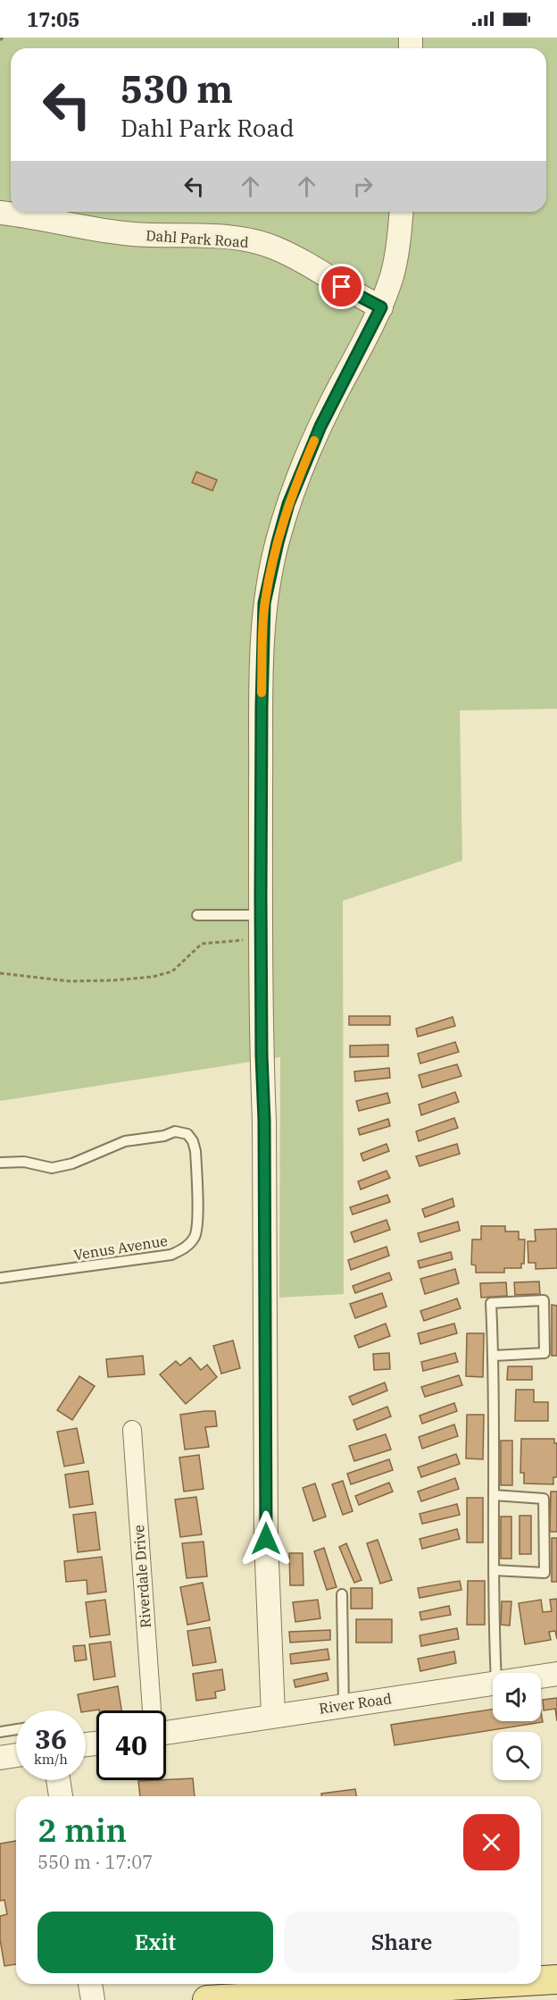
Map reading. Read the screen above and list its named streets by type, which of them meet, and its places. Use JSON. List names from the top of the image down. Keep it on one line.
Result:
{"streets":{"street":["Dahl Park Road","Riverdale Drive","River Road"],"lane":["Venus Avenue"]},"page":{"status":"17:05","turn":["530 m","Dahl Park Road"],"speed":"36 km/h","limit":"40","heading":["2 min","550 m · 17:07"],"buttons":["Exit","Share"]}}
